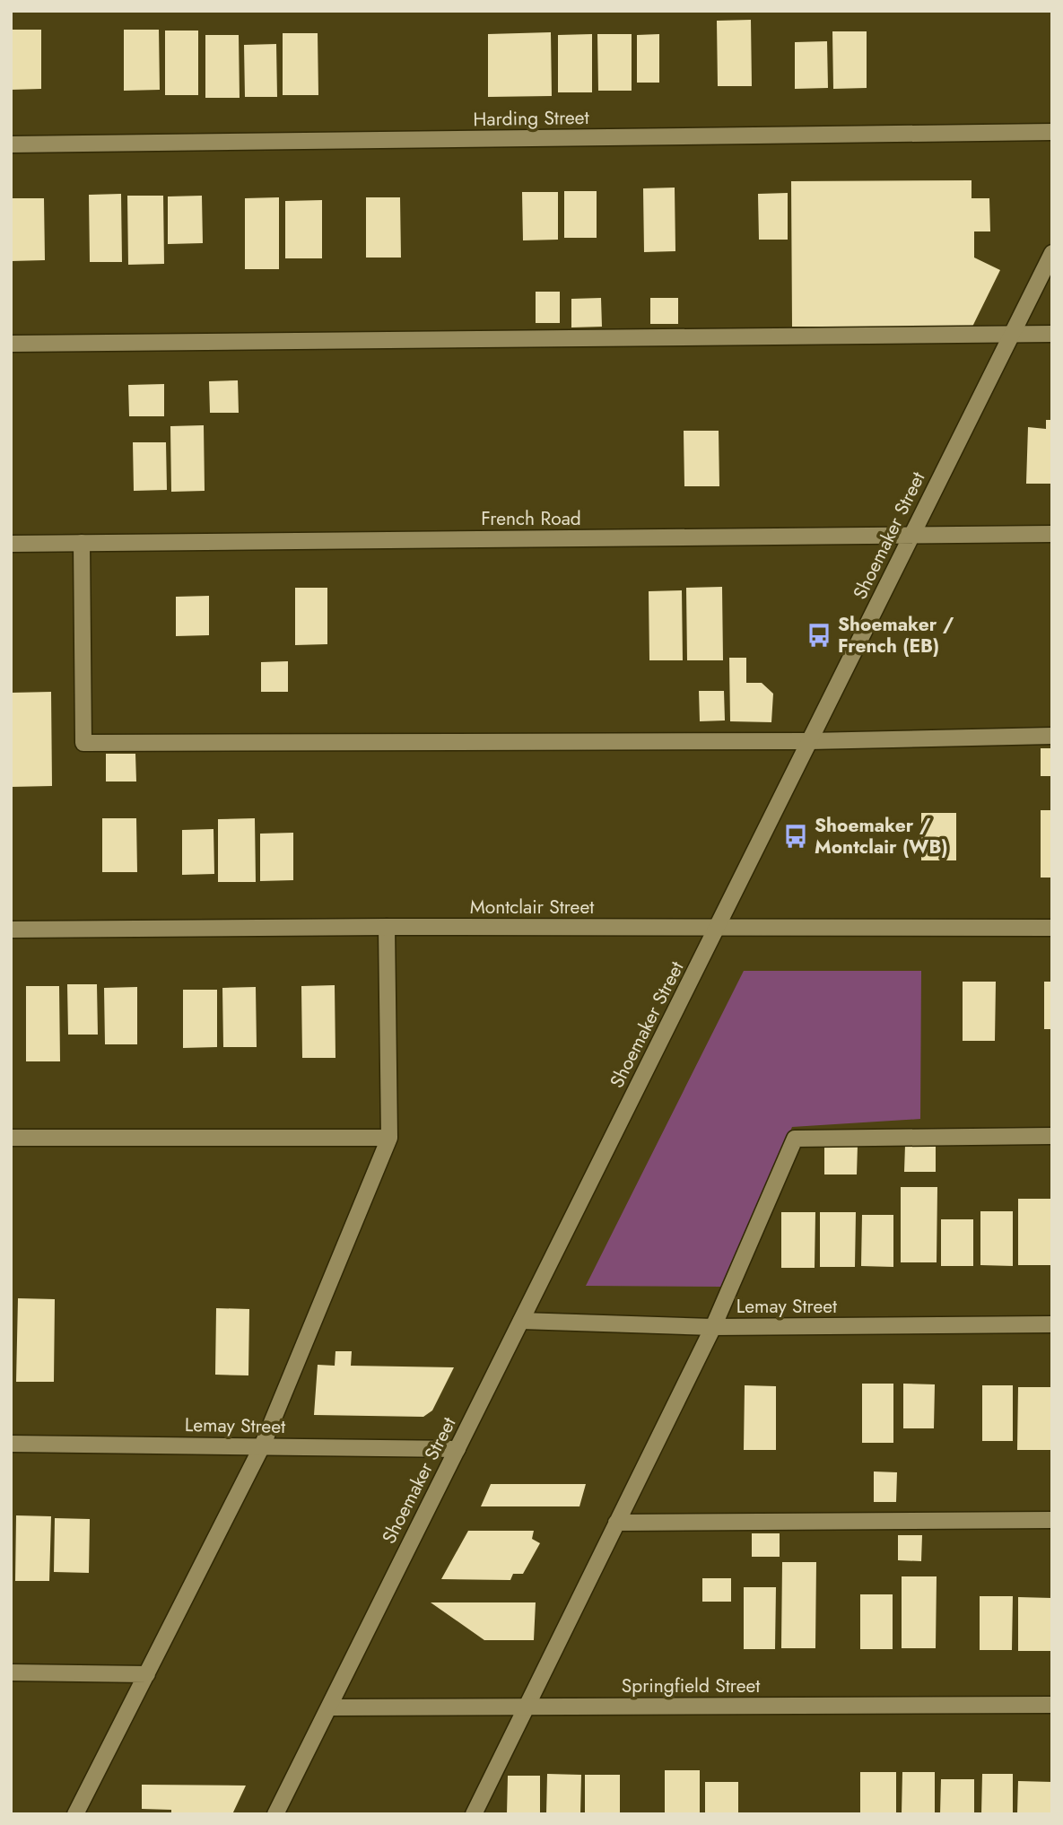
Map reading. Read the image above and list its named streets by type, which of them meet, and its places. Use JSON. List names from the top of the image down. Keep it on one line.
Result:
{"streets":{"street":["Harding Street","French Road","Shoemaker Street","Montclair Street","Lemay Street","Springfield Street"]},"crossings":[["French Road","Shoemaker Street"],["Shoemaker Street","Montclair Street"],["Shoemaker Street","Lemay Street"],["Shoemaker Street","Springfield Street"]],"places":{"bus stop":["Shoemaker / French (EB)","Shoemaker / Montclair (WB)"]}}
